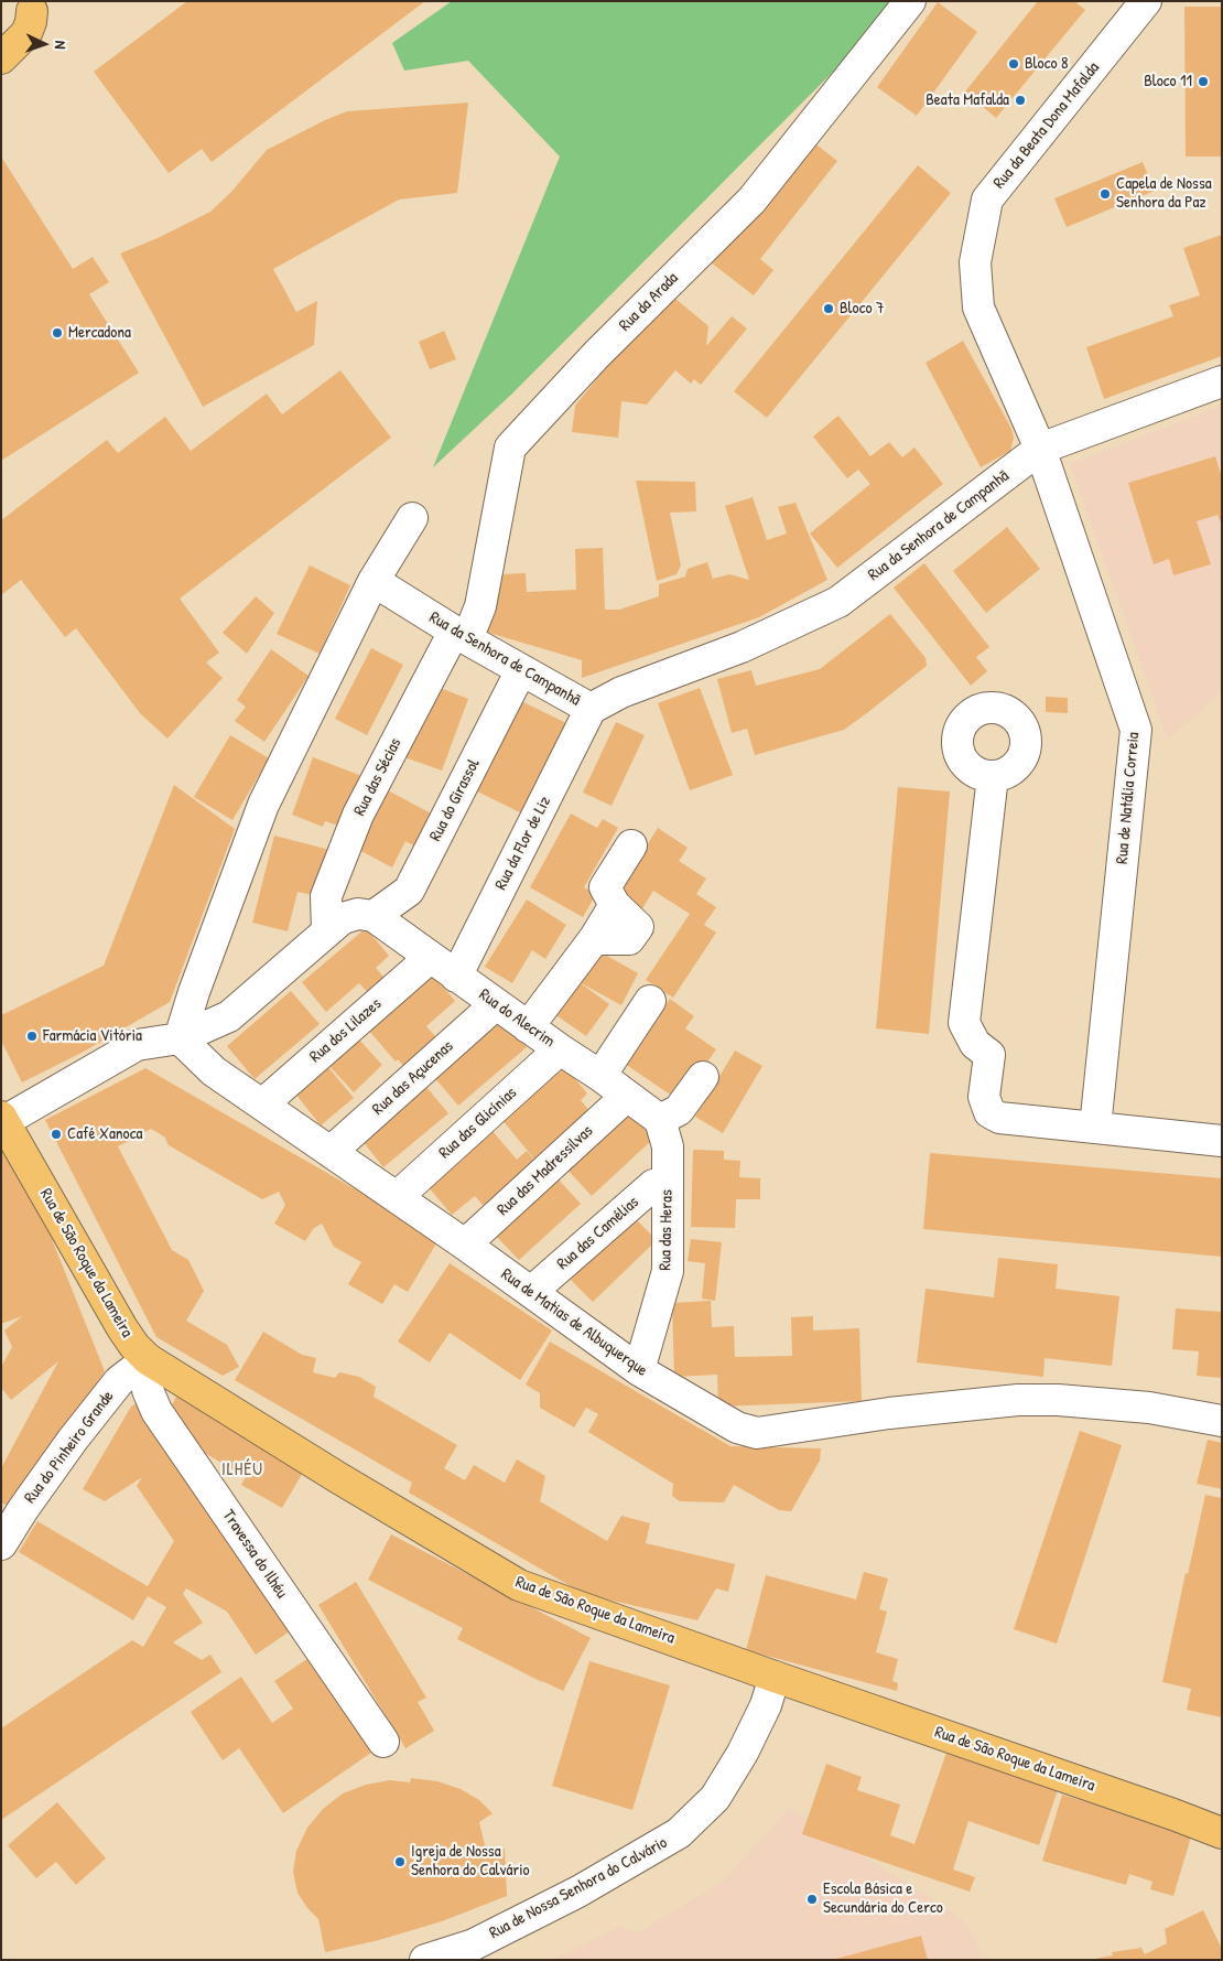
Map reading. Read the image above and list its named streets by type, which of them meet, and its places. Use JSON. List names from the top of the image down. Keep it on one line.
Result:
{"streets":{"main road":["Rua de São Roque da Lameira"],"street":["Rua da Beata Dona Mafalda","Rua da Arada","Rua da Senhora de Campanhã","Rua das Sécias","Rua de Natália Correia","Rua do Girassol","Rua da Flor de Liz","Rua do Alecrim","Rua dos Lilazes","Rua das Açucenas","Rua das Glicínias","Rua das Madressilvas","Rua das Heras","Rua das Camélias","Rua de Matias de Albuquerque","Rua do Pinheiro Grande","Travessa do Ilhéu","Rua de Nossa Senhora do Calvário"]},"crossings":[["Rua da Beata Dona Mafalda","Rua da Senhora de Campanhã"],["Rua da Beata Dona Mafalda","Rua de Natália Correia"],["Rua da Arada","Rua da Senhora de Campanhã"],["Rua da Arada","Rua das Sécias"],["Rua da Senhora de Campanhã","Rua das Sécias"],["Rua da Senhora de Campanhã","Rua de Natália Correia"],["Rua da Senhora de Campanhã","Rua do Girassol"],["Rua da Senhora de Campanhã","Rua da Flor de Liz"],["Rua do Girassol","Rua do Alecrim"],["Rua da Flor de Liz","Rua do Alecrim"],["Rua do Alecrim","Rua dos Lilazes"],["Rua do Alecrim","Rua das Açucenas"],["Rua do Alecrim","Rua das Glicínias"],["Rua do Alecrim","Rua das Madressilvas"],["Rua do Alecrim","Rua das Heras"],["Rua dos Lilazes","Rua de Matias de Albuquerque"],["Rua das Açucenas","Rua de Matias de Albuquerque"],["Rua das Glicínias","Rua de Matias de Albuquerque"],["Rua das Madressilvas","Rua de Matias de Albuquerque"],["Rua das Heras","Rua das Camélias"],["Rua das Heras","Rua de Matias de Albuquerque"],["Rua das Camélias","Rua de Matias de Albuquerque"],["Rua de São Roque da Lameira","Rua do Pinheiro Grande"],["Rua de São Roque da Lameira","Travessa do Ilhéu"],["Rua de São Roque da Lameira","Rua de Nossa Senhora do Calvário"],["Rua do Pinheiro Grande","Travessa do Ilhéu"]],"districts":["ILHÉU"],"places":["Bloco 8","Bloco 11","Beata Mafalda","Capela de Nossa Senhora da Paz","Bloco 7","Mercadona","Farmácia Vitória","Café Xanoca","Igreja de Nossa Senhora do Calvário","Escola Básica e Secundária do Cerco"],"north":"right"}
